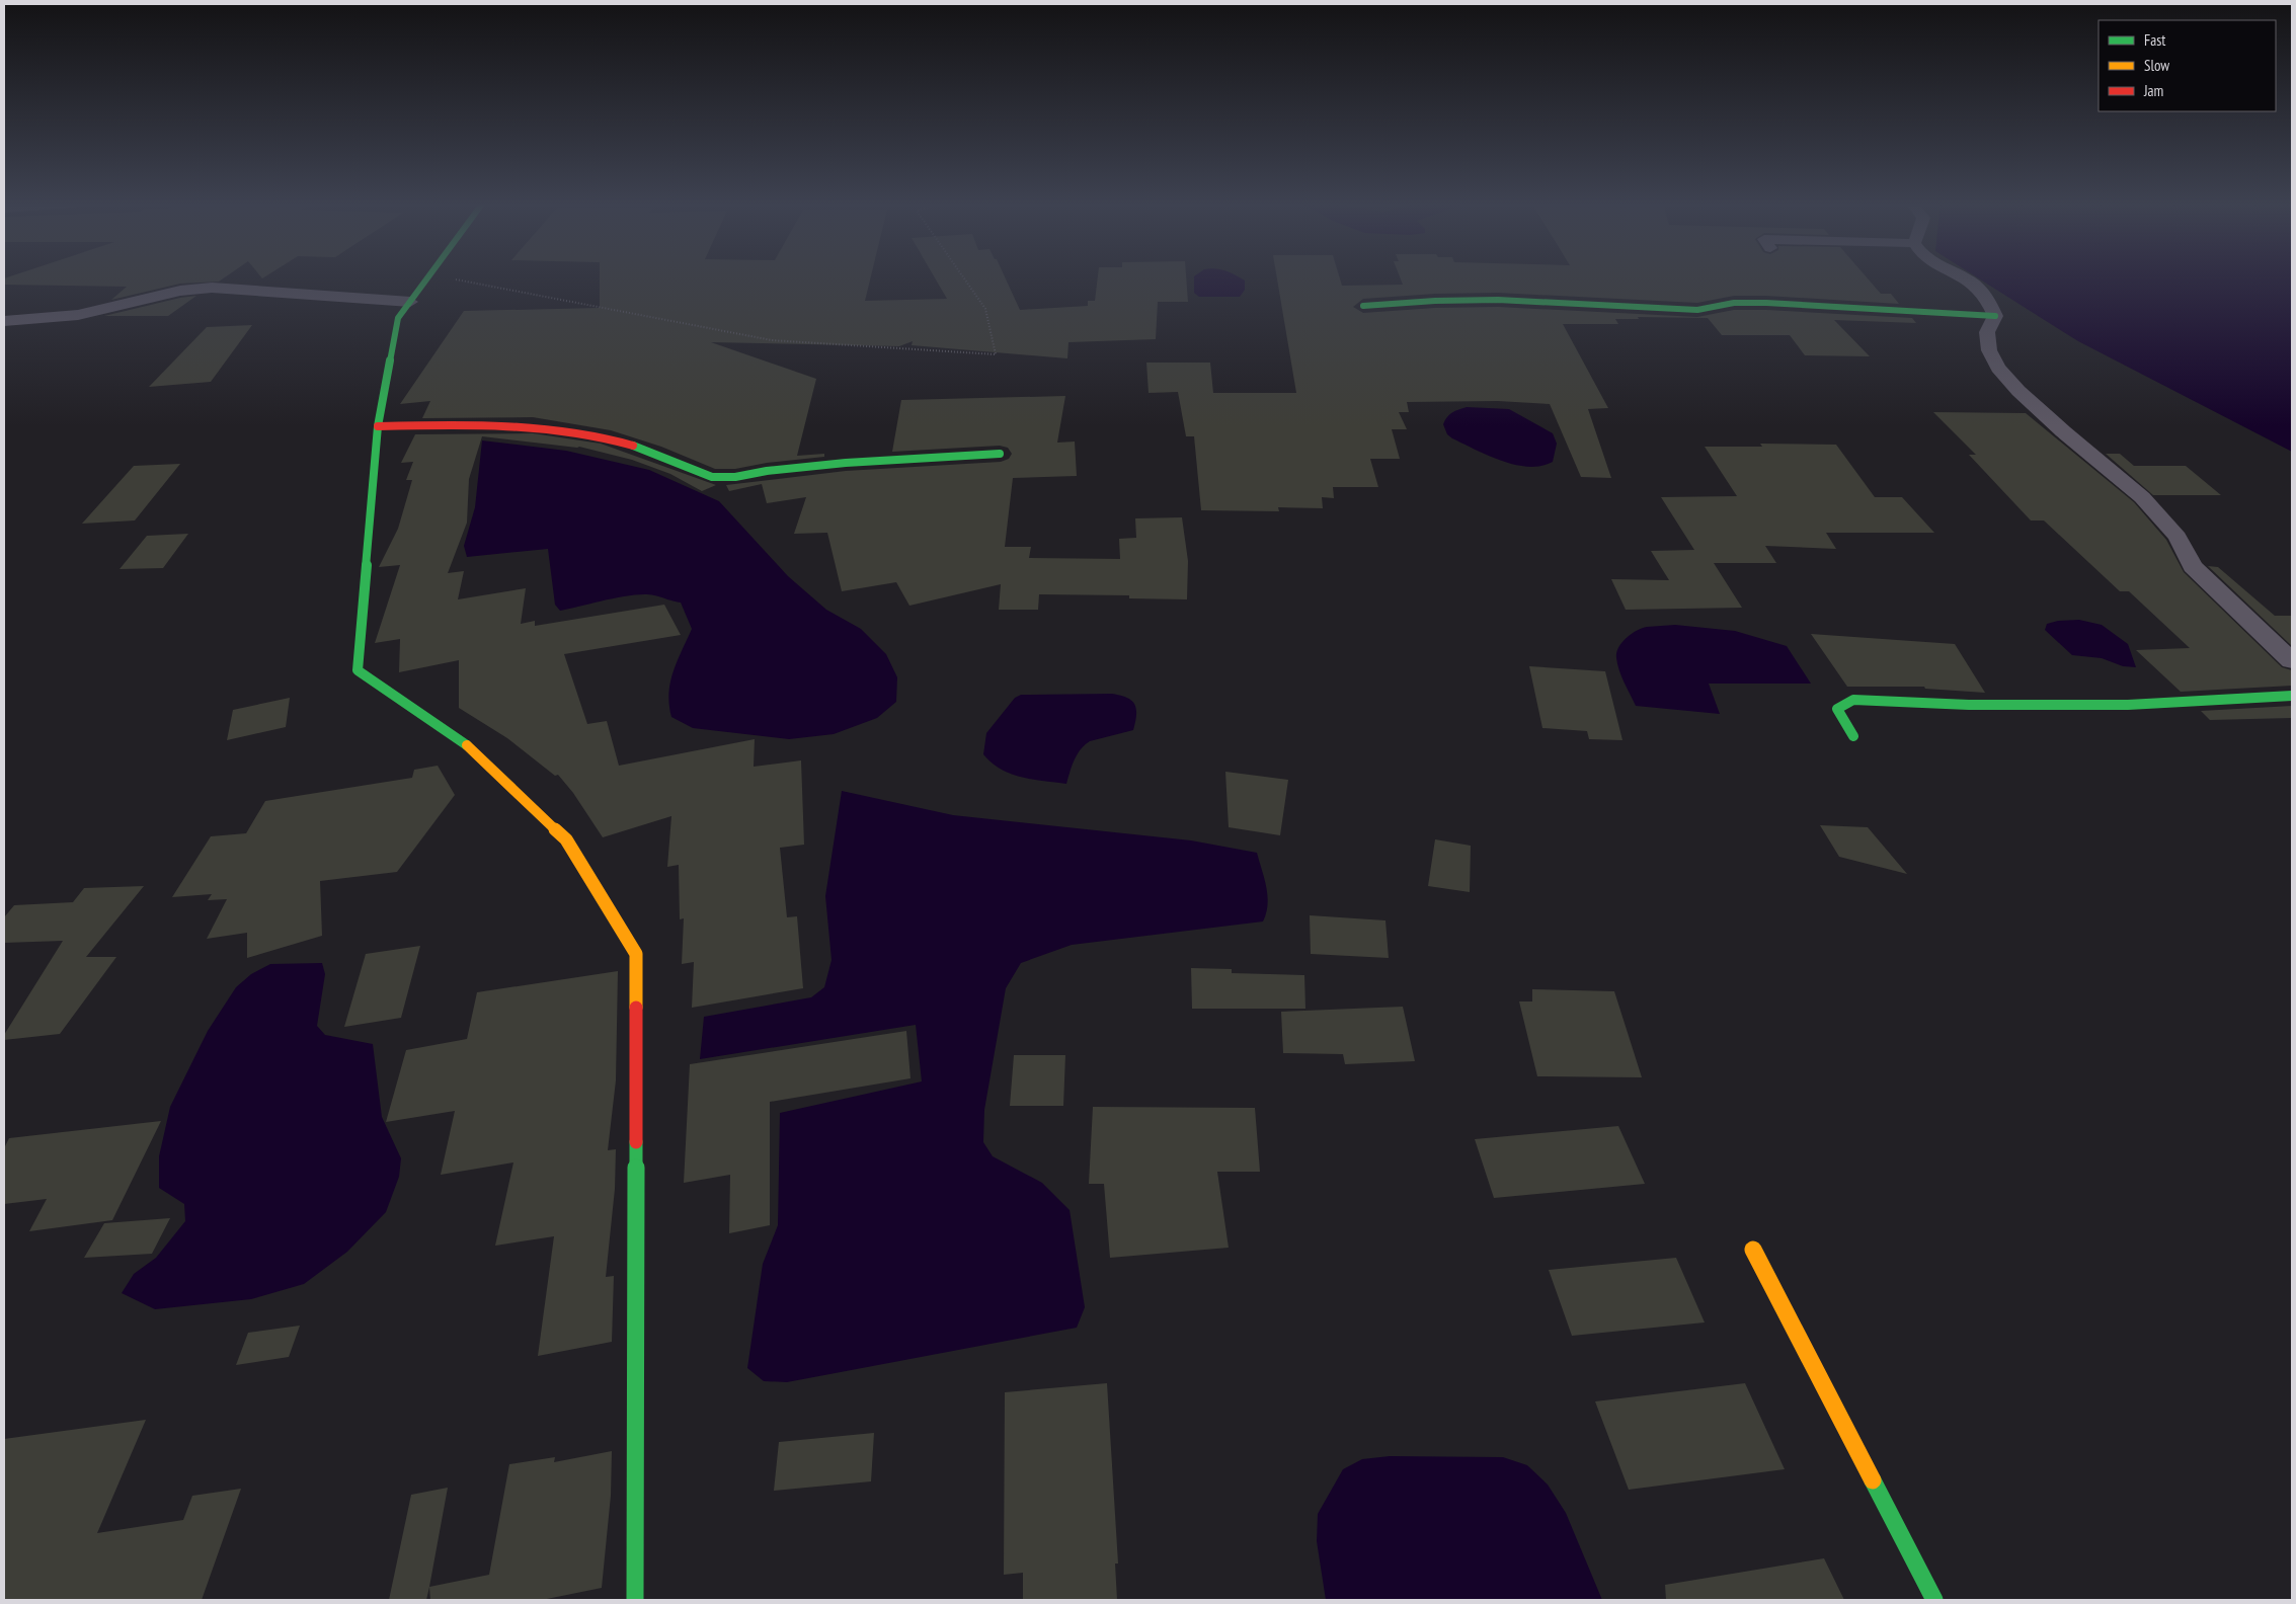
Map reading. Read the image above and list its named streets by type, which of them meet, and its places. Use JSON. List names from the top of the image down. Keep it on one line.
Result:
{"legend":["Fast","Slow","Jam"]}
